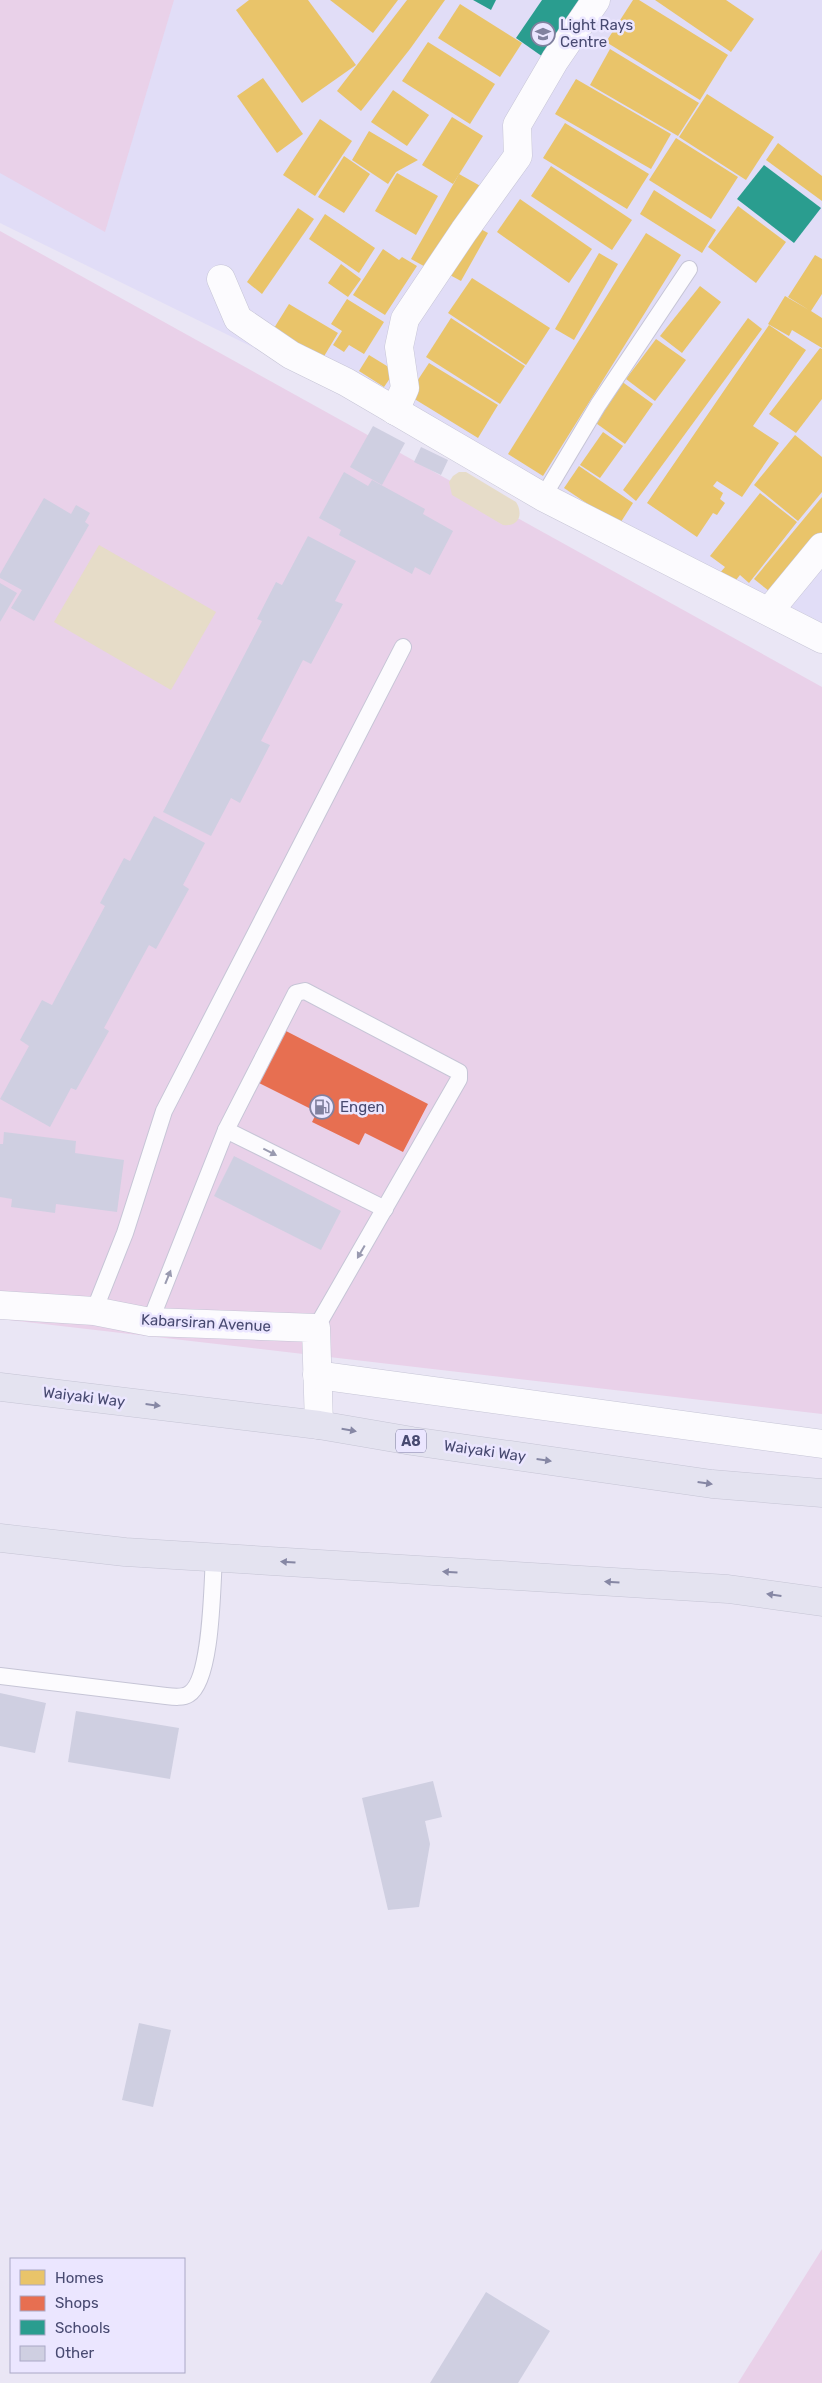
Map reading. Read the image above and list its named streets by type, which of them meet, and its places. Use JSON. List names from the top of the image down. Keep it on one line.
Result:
{"streets":{"highway":["Waiyaki Way","A8"],"street":["Kabarsiran Avenue"]},"places":{"school or university":["Light Rays Centre"],"fuel station":["Engen"]},"legend":["Homes","Shops","Schools","Other"]}
